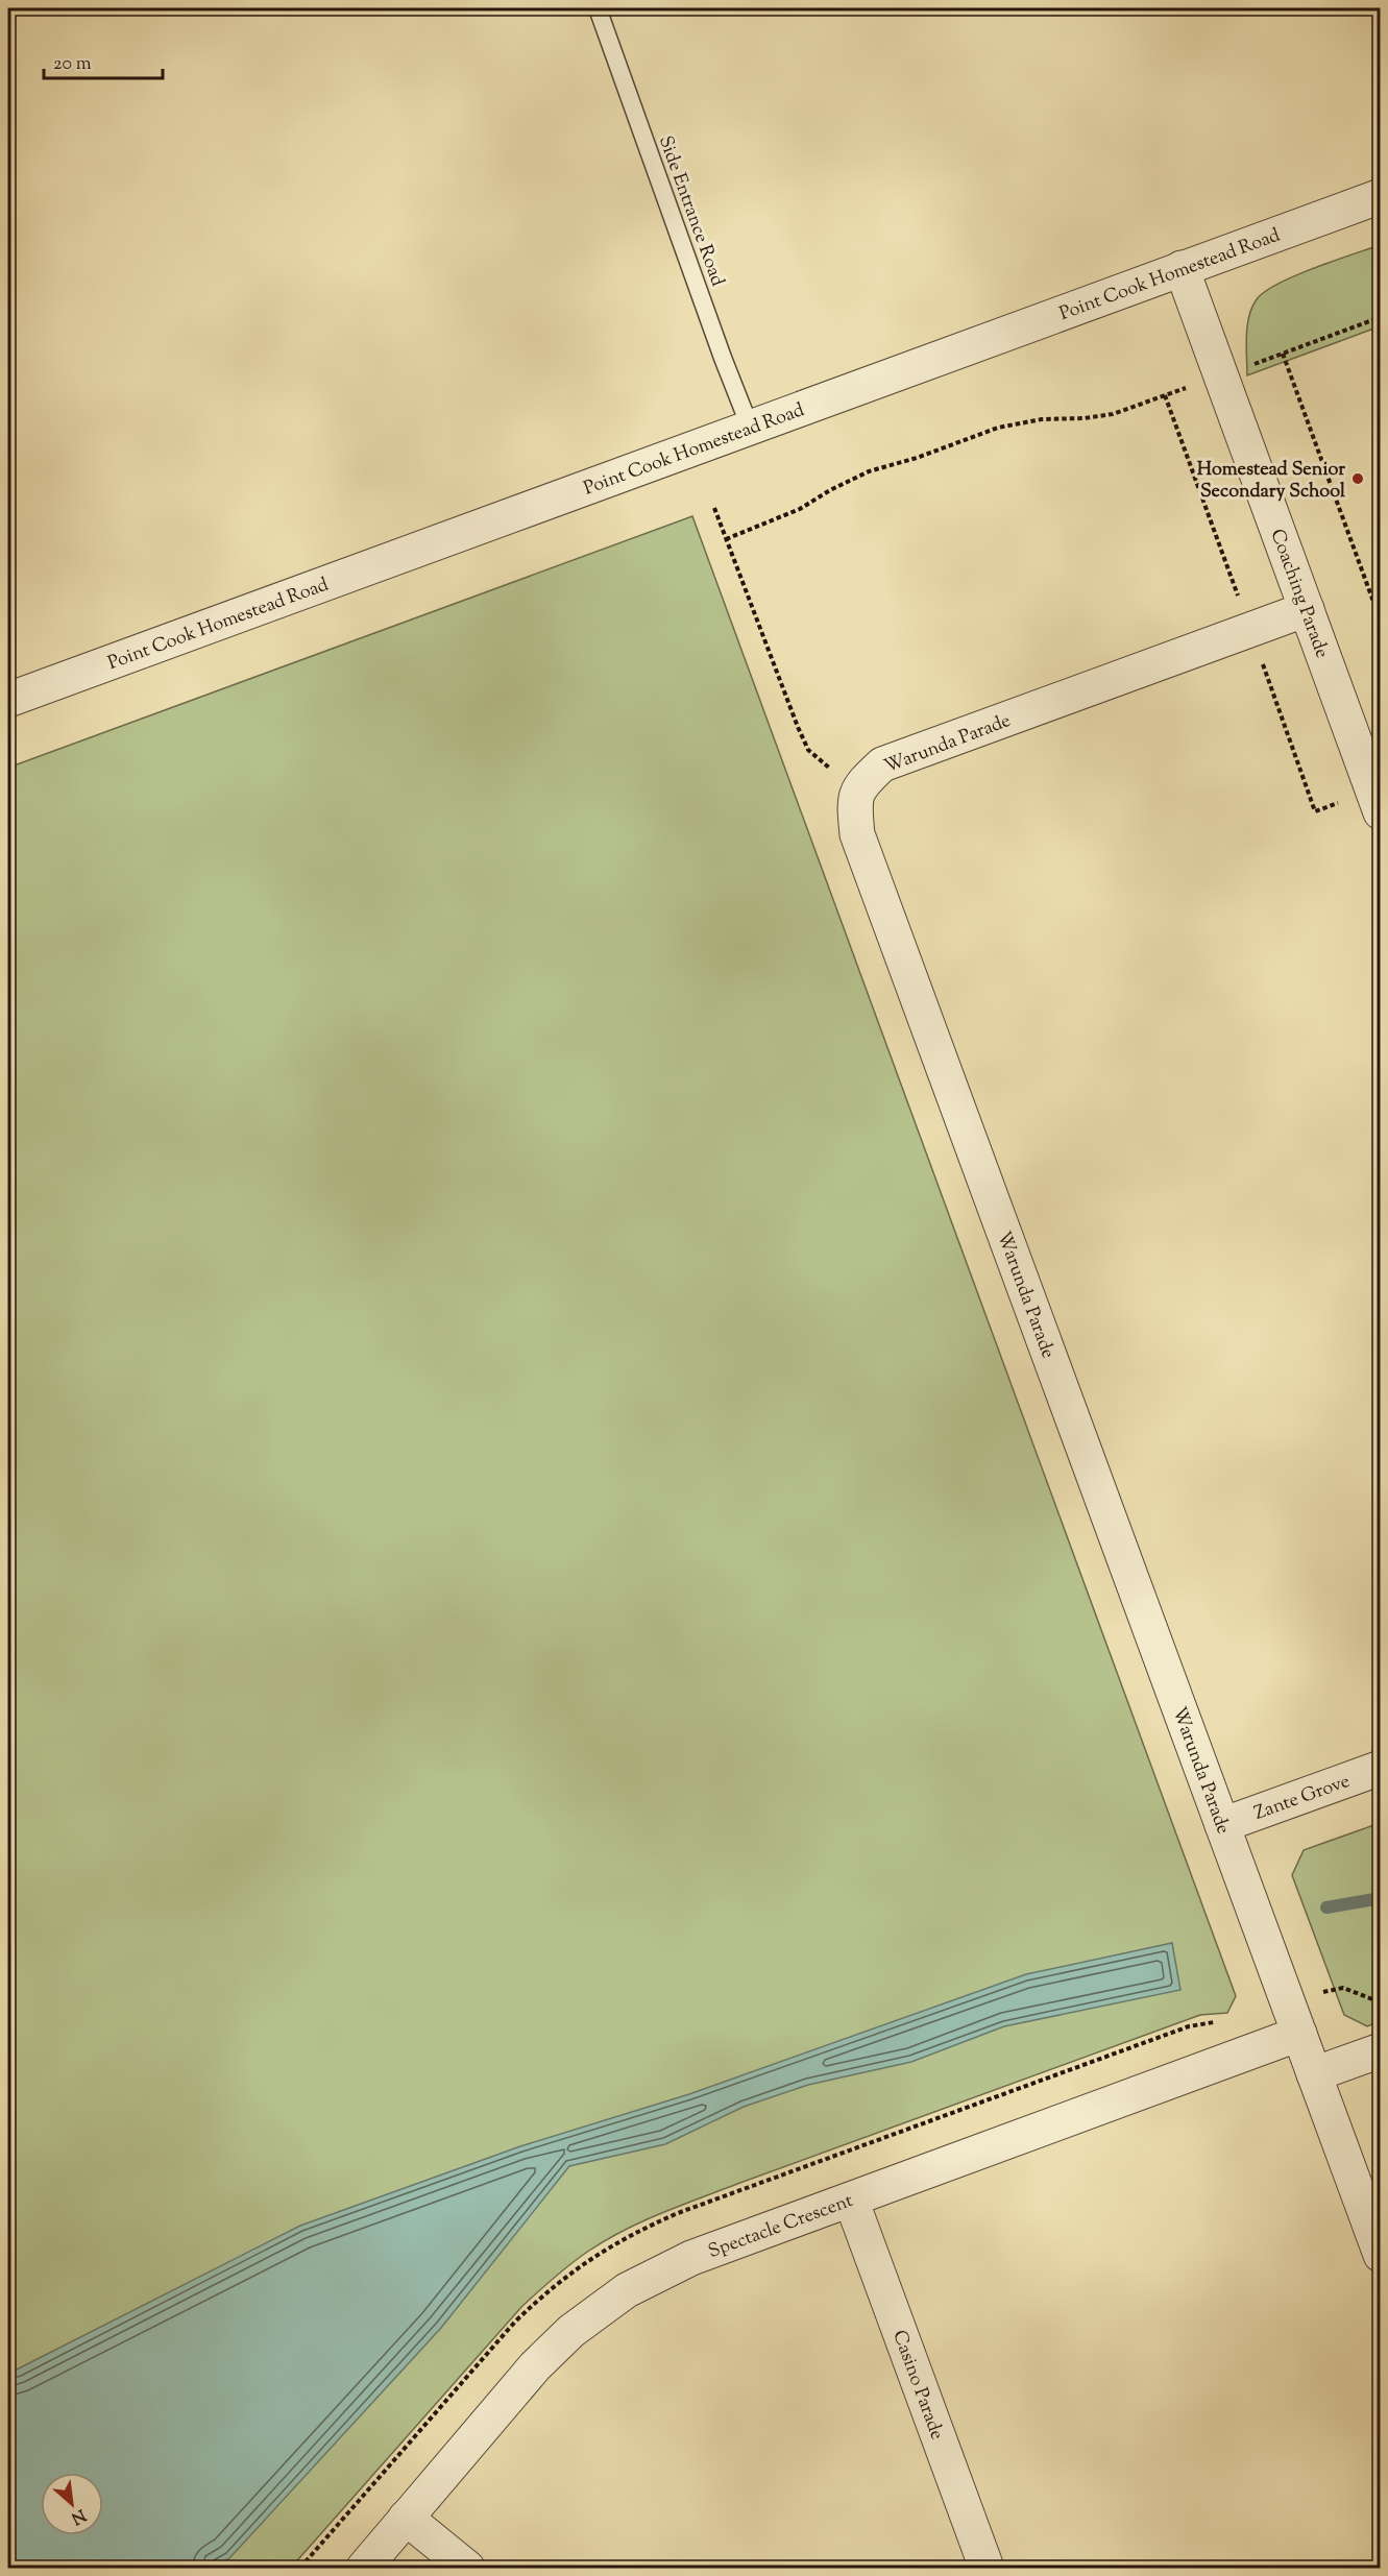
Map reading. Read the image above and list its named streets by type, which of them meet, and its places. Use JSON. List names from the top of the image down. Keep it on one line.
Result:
{"streets":{"street":["Point Cook Homestead Road","Coaching Parade","Warunda Parade","Zante Grove","Spectacle Crescent","Casino Parade"],"lane":["Side Entrance Road"]},"crossings":[["Side Entrance Road","Point Cook Homestead Road"],["Point Cook Homestead Road","Coaching Parade"],["Coaching Parade","Warunda Parade"],["Warunda Parade","Zante Grove"],["Warunda Parade","Spectacle Crescent"],["Spectacle Crescent","Casino Parade"]],"places":["Homestead Senior Secondary School"],"scale_bar":"20 m","north":"bottom right"}
